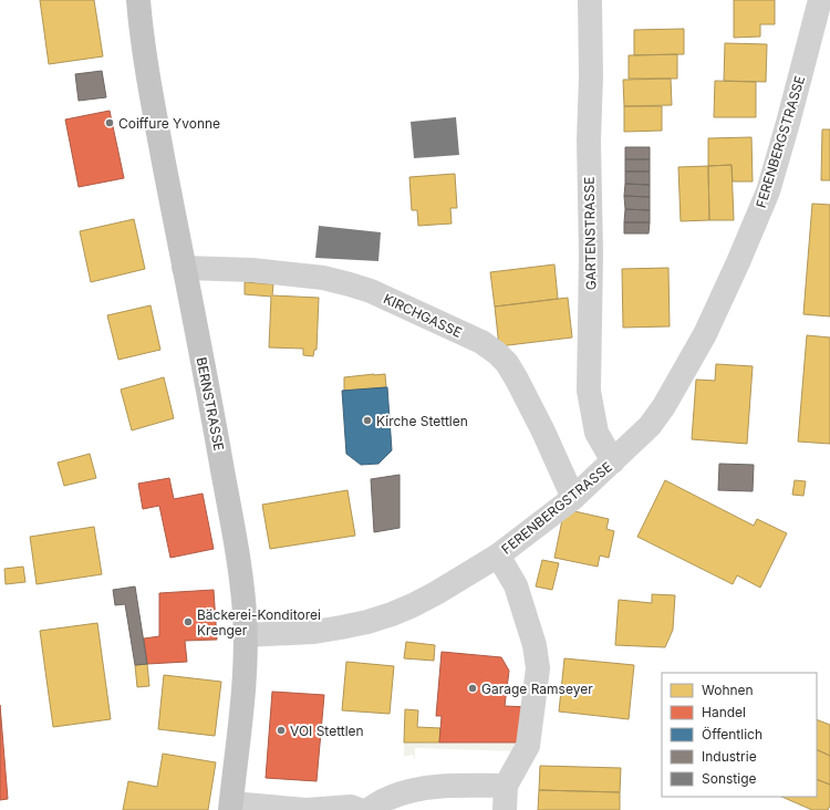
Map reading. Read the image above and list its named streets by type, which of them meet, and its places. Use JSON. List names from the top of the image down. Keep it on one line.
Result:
{"streets":{"main road":["BERNSTRASSE"],"street":["FERENBERGSTRASSE","GARTENSTRASSE","KIRCHGASSE"]},"crossings":[["FERENBERGSTRASSE","GARTENSTRASSE"],["FERENBERGSTRASSE","KIRCHGASSE"],["FERENBERGSTRASSE","BERNSTRASSE"],["KIRCHGASSE","BERNSTRASSE"]],"places":["Coiffure Yvonne","Kirche Stettlen","Bäckerei-Konditorei Krenger","Garage Ramseyer","VOI Stettlen"],"legend":["Wohnen","Handel","Öffentlich","Industrie","Sonstige"]}
